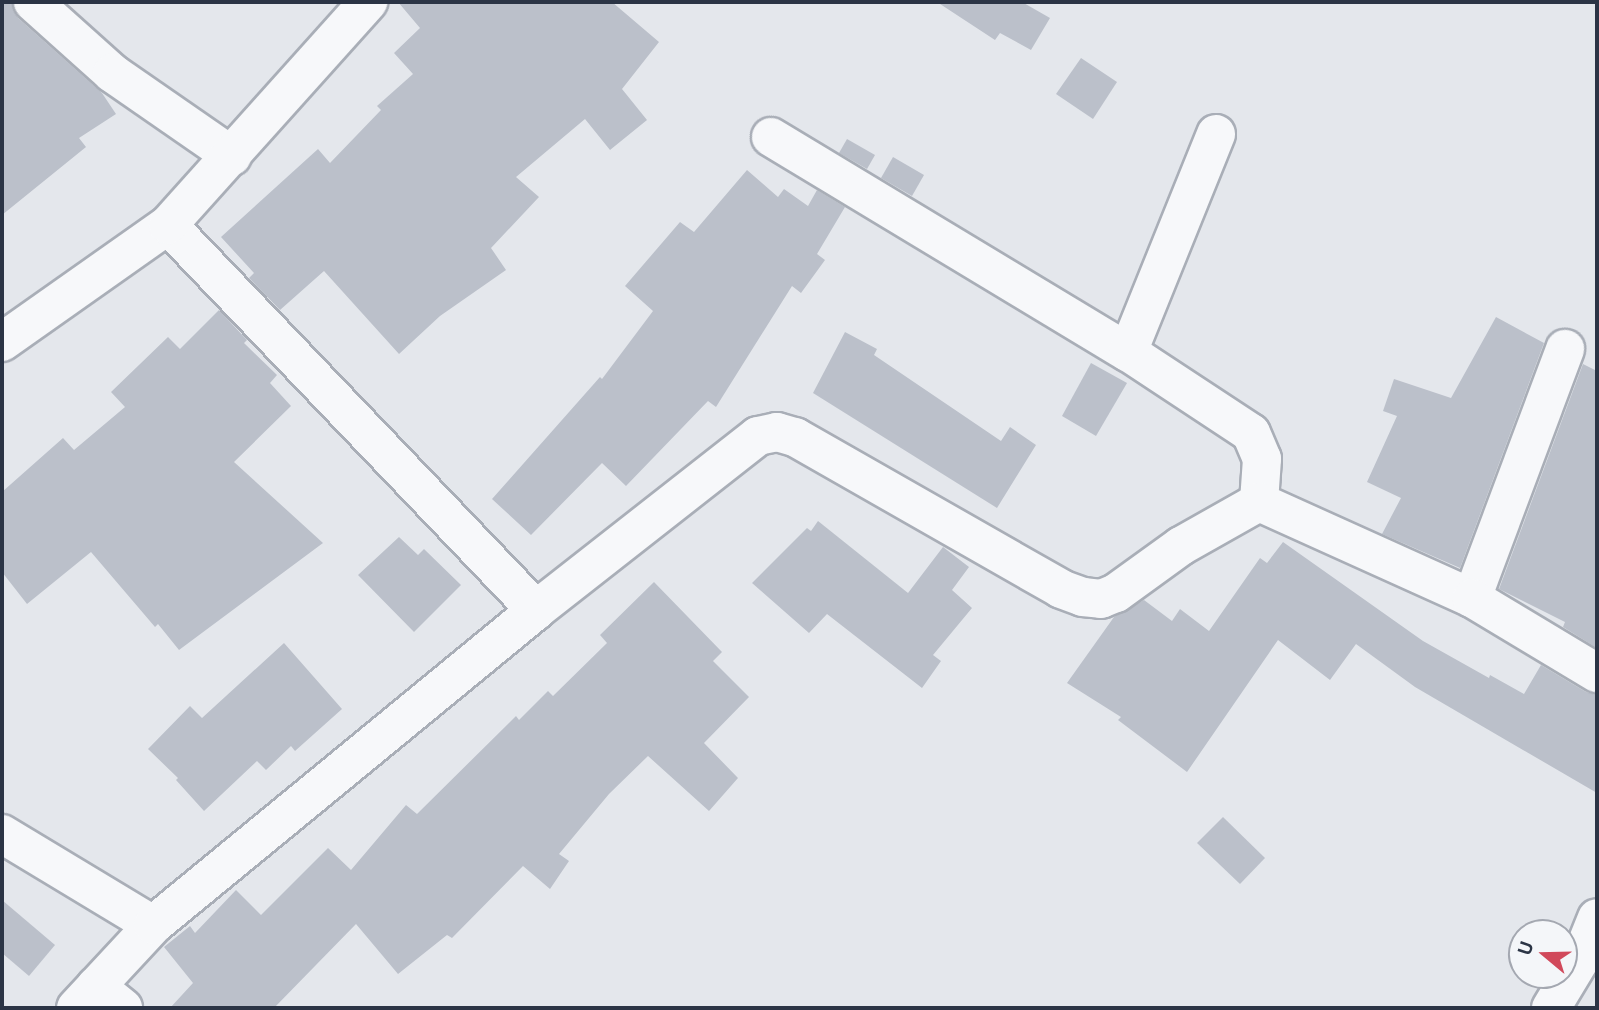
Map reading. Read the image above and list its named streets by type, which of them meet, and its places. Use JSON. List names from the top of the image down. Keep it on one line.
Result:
{"north":"left"}
